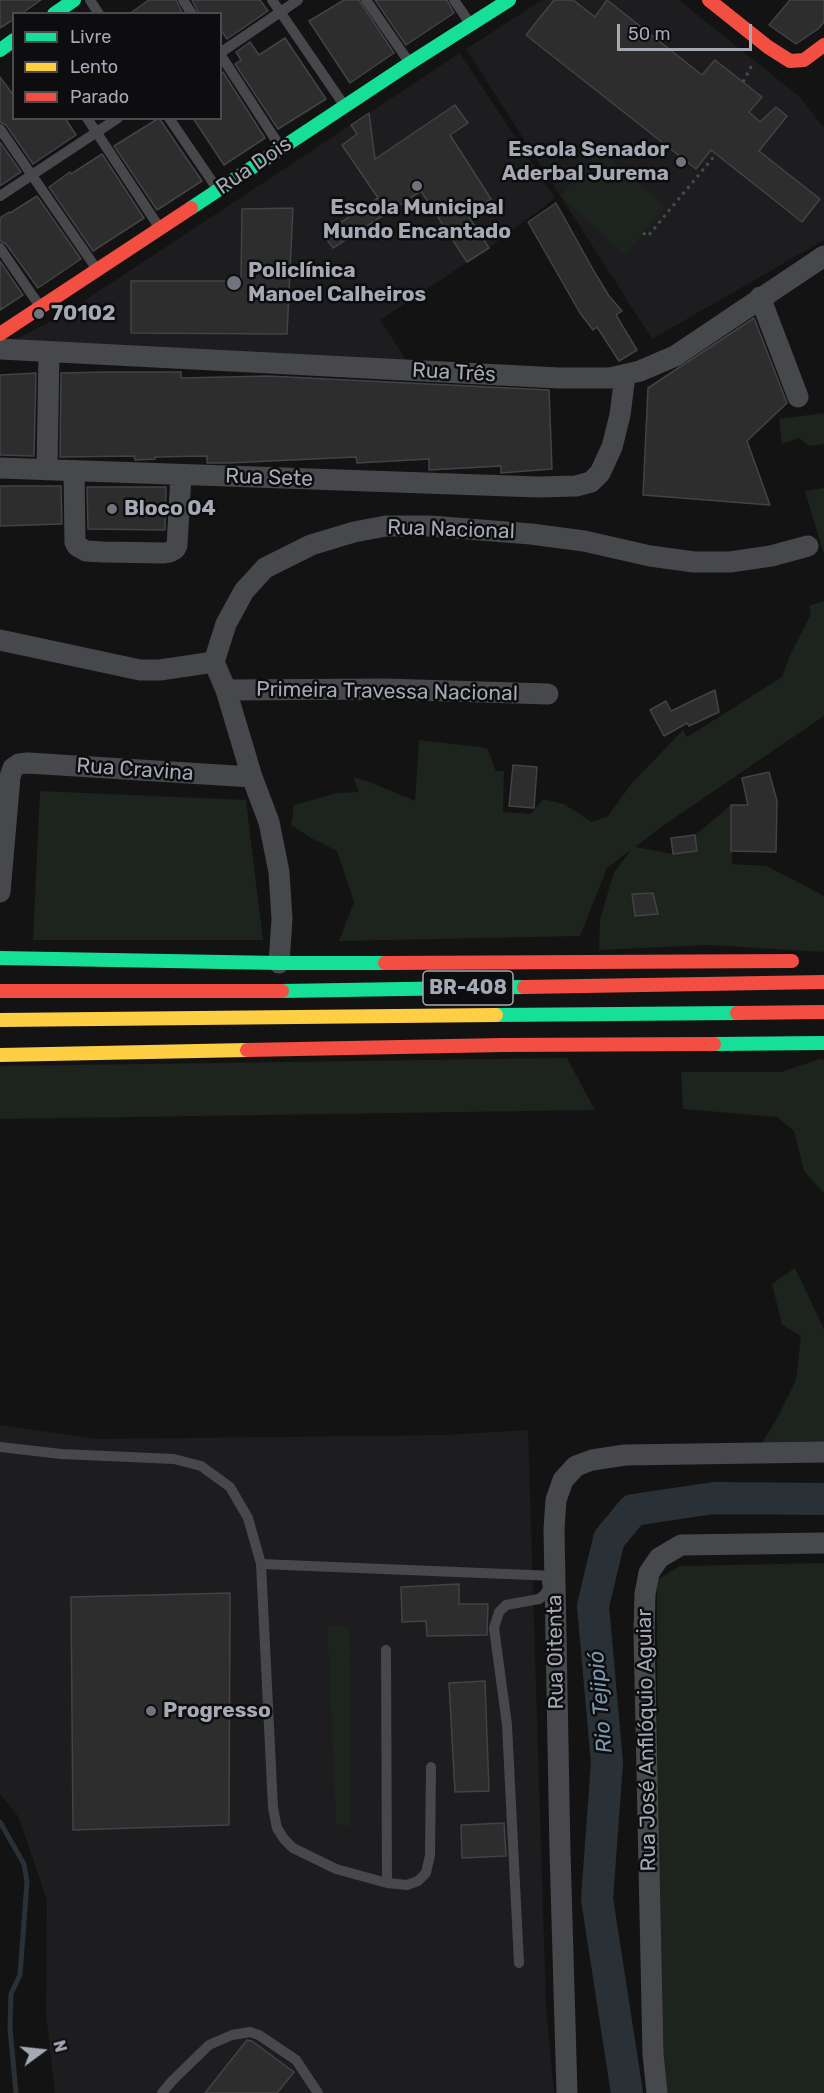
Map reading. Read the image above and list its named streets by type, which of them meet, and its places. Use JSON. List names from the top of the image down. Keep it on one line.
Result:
{"streets":{"main road":["Rua Dois","BR-408"],"street":["Rua Três","Rua Sete","Rua Nacional","Primeira Travessa Nacional","Rua Cravina","Rua Oitenta","Rua José Anfilóquio Aguiar"]},"crossings":[["Rua Três","Rua Sete"]],"water":["Rio Tejipió"],"places":["Escola Senador Aderbal Jurema","Escola Municipal Mundo Encantado","Policlínica Manoel Calheiros","70102","Bloco 04","Progresso"],"legend":["Livre","Lento","Parado"],"scale_bar":"50 m","north":"right"}
